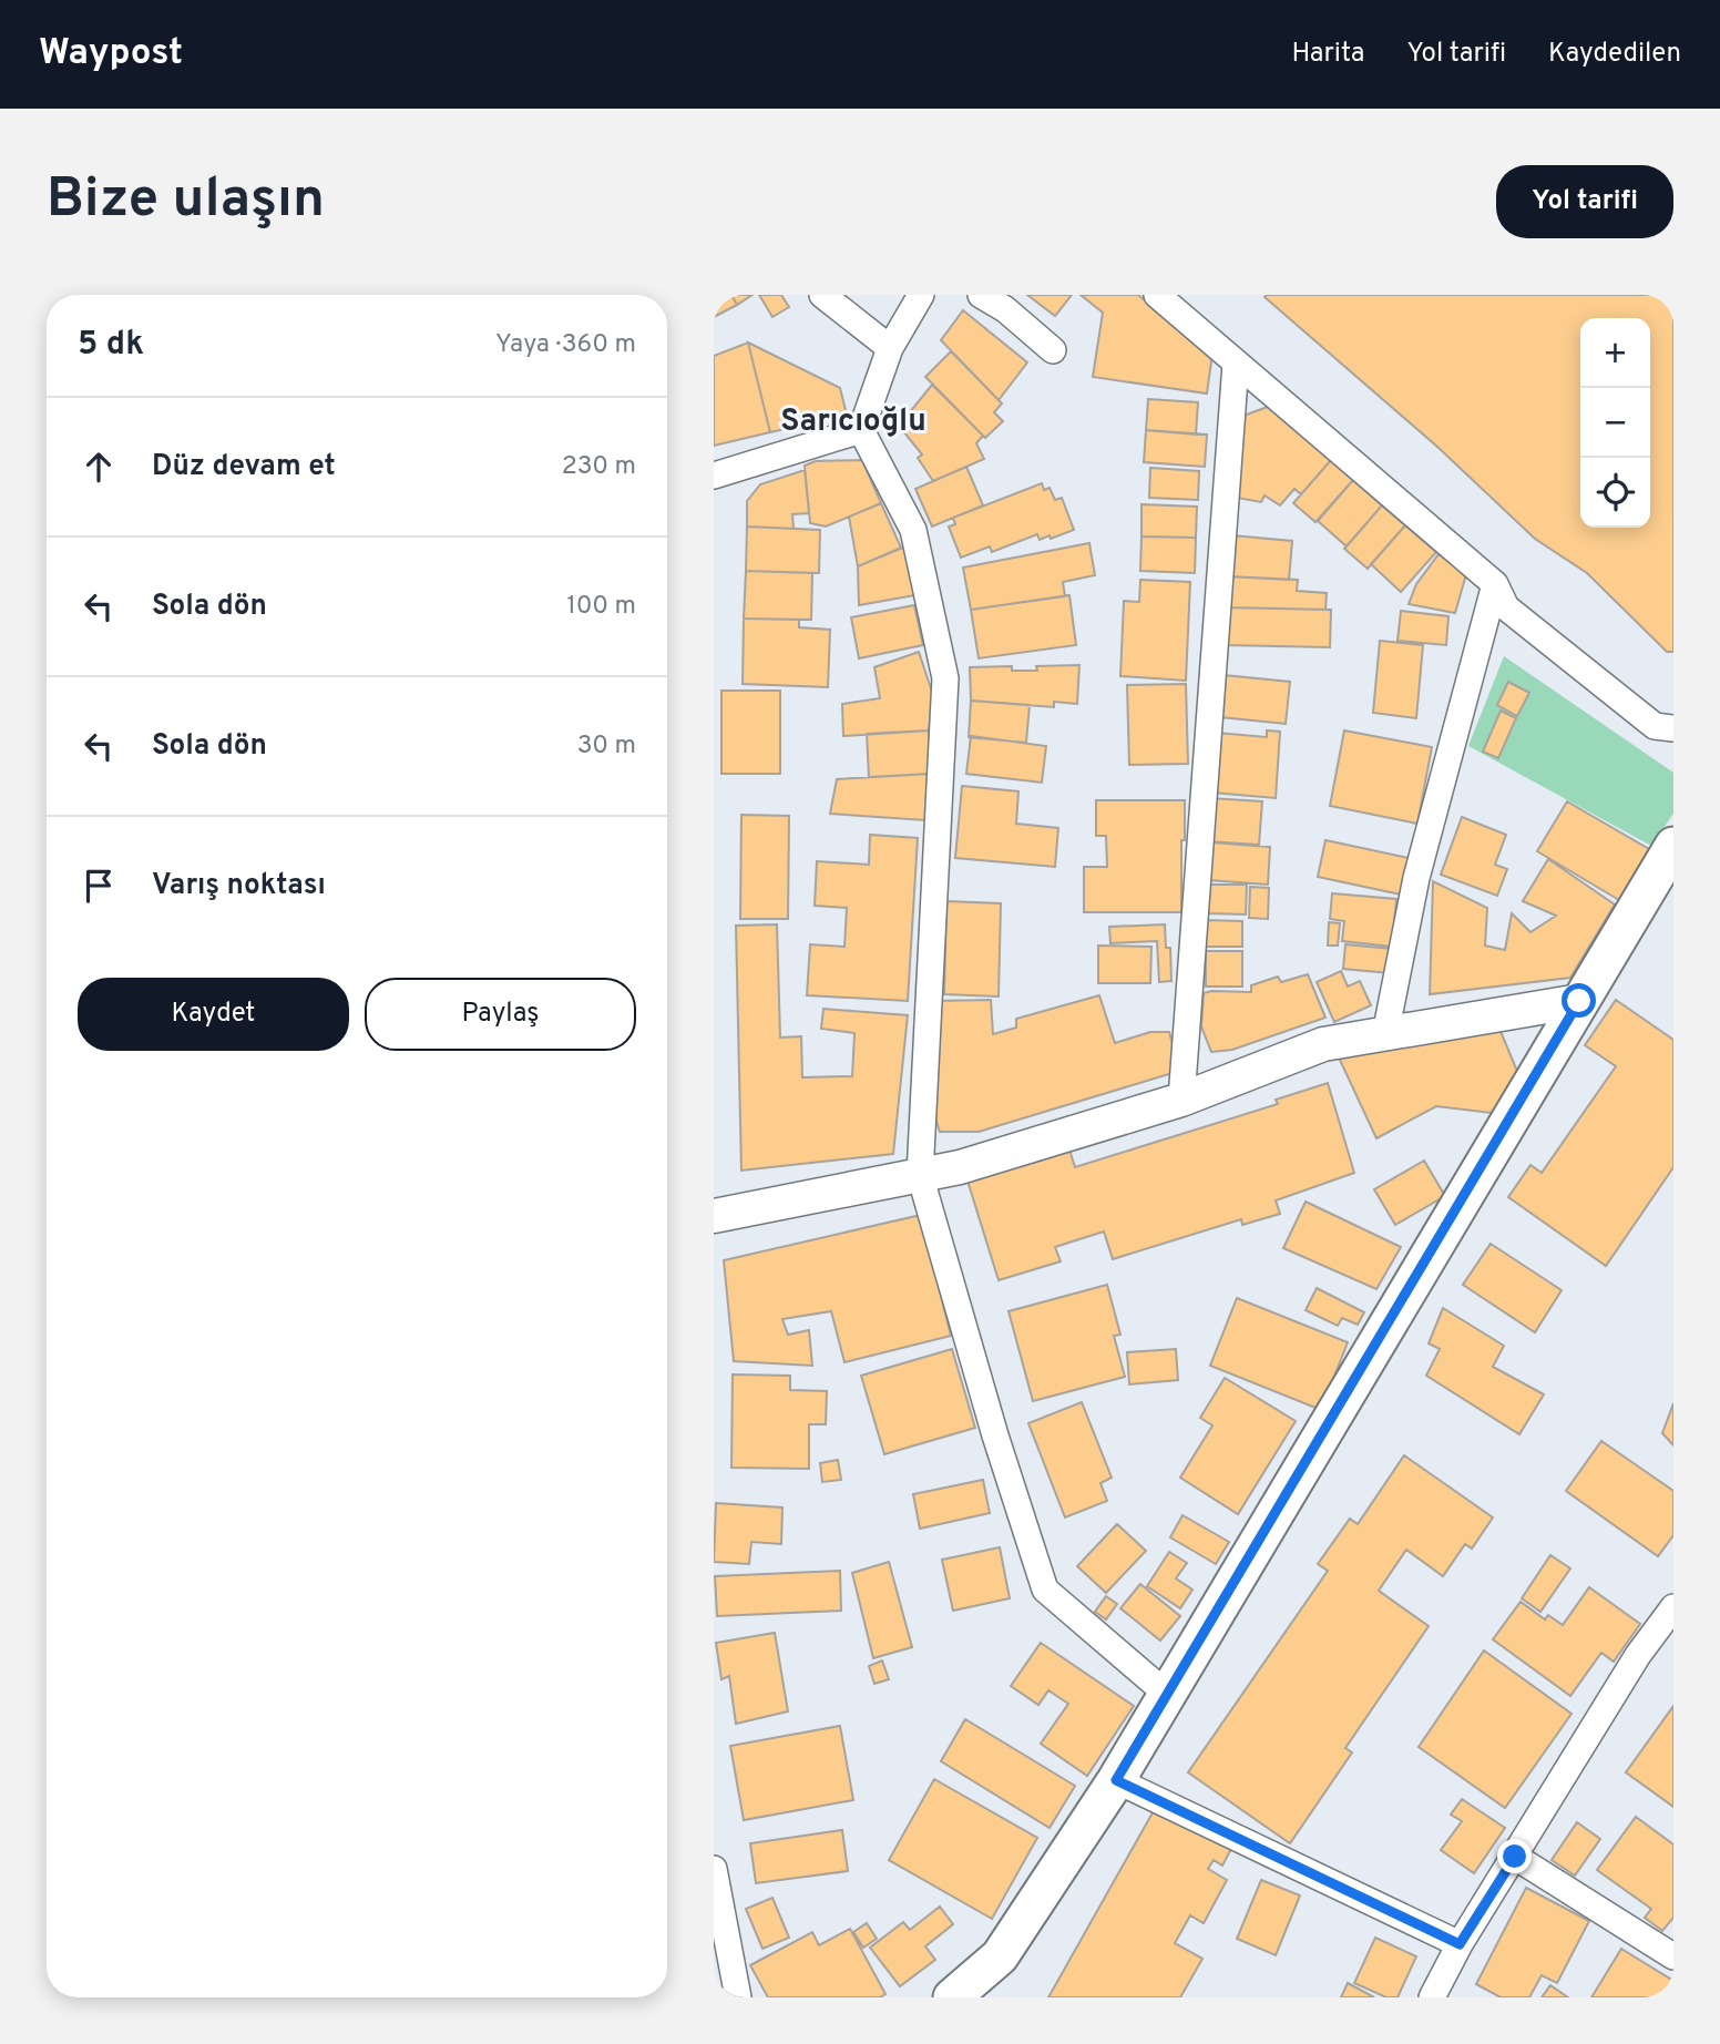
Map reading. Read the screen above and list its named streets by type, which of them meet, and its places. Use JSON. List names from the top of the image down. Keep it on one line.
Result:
{"districts":["Sarıcıoğlu"],"page":{"header":"Waypost","nav":["Harita","Yol tarifi","Kaydedilen"],"buttons":["Yol tarifi",["Kaydet","Paylaş"]],"title":"Bize ulaşın","heading":["5 dk","Yaya · 360 m"],"map_buttons":["+","−"],"list":[["Düz devam et","230 m"],["Sola dön","100 m"],["Sola dön","30 m"],"Varış noktası"]}}
